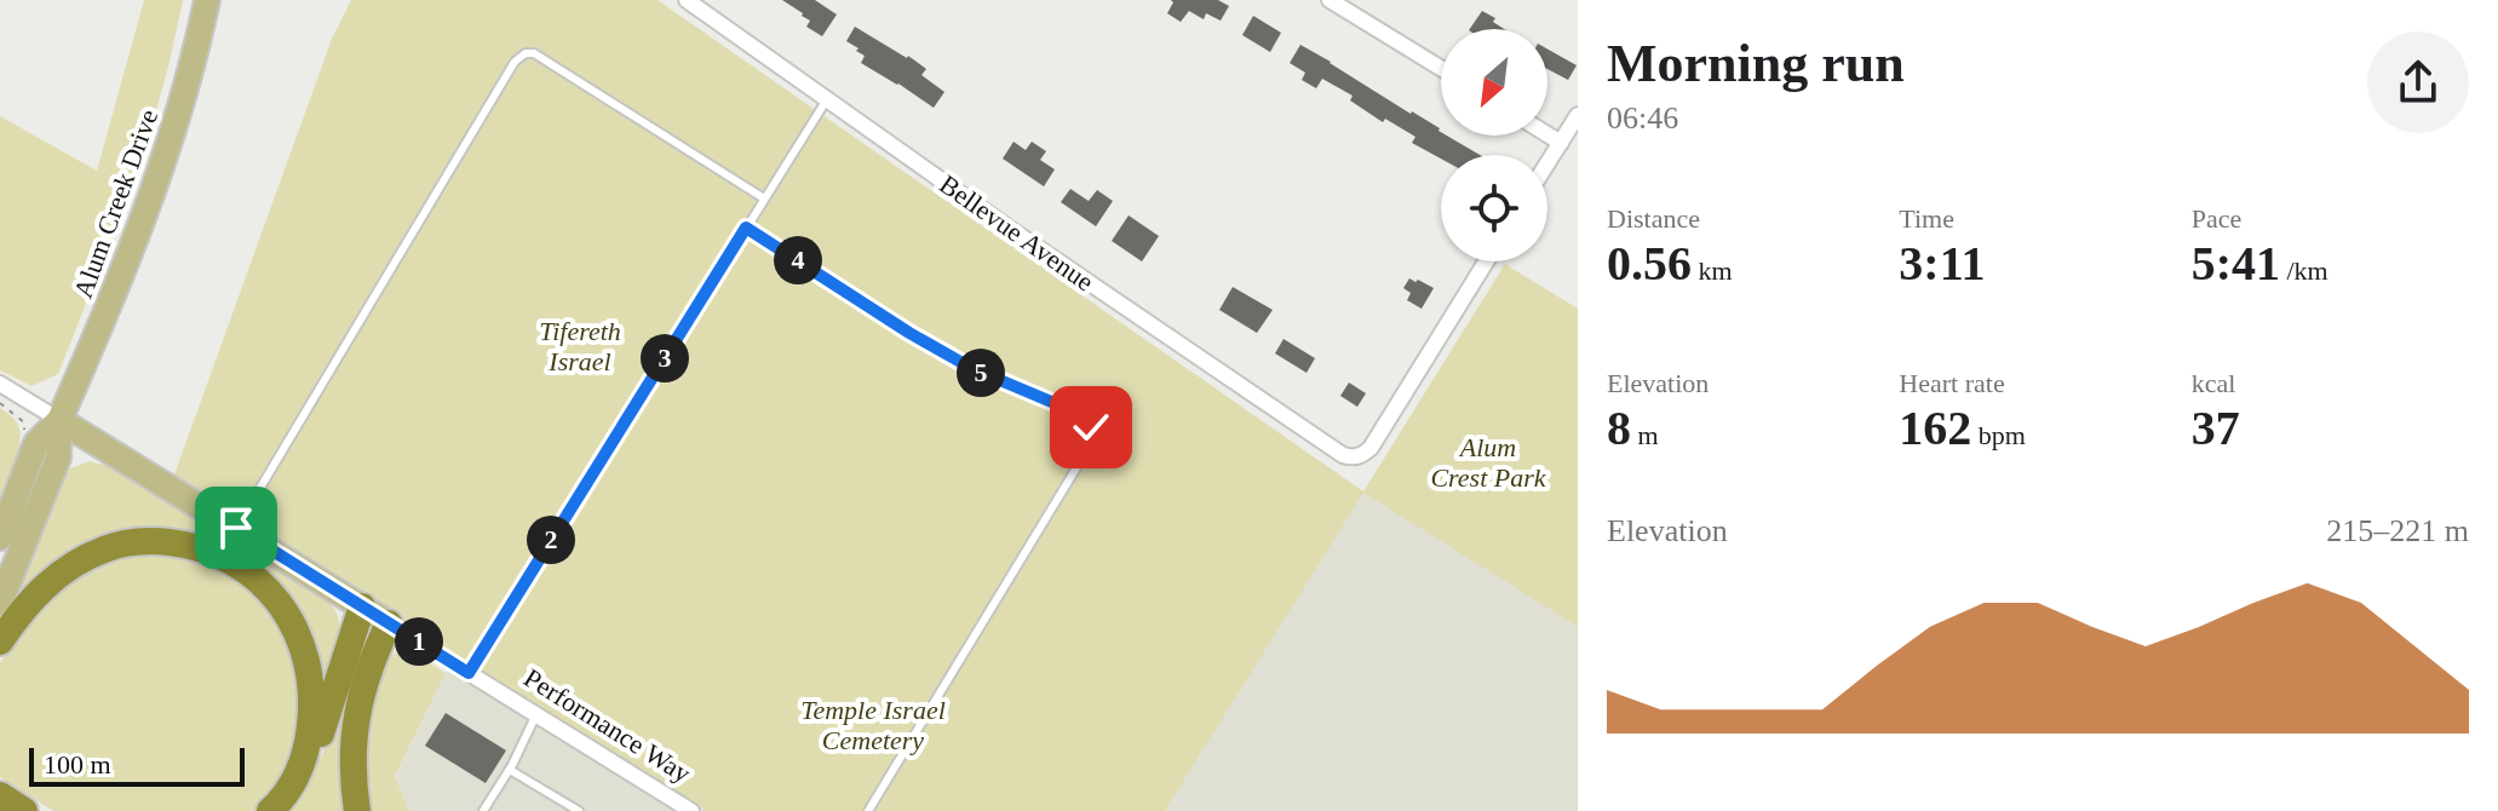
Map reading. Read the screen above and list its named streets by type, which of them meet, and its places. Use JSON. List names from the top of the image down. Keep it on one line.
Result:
{"streets":{"main road":["Alum Creek Drive","Performance Way"],"street":["Bellevue Avenue"]},"crossings":[["Alum Creek Drive","Performance Way"]],"parks":["Tifereth Israel","Alum Crest Park","Temple Israel Cemetery"],"scale_bar":"100 m","north":"bottom left","page":{"heading":["Morning run","06:46"],"stats":[["Distance","0.56 km"],["Time","3:11"],["Pace","5:41 /km"],["Elevation","8 m"],["Heart rate","162 bpm"],["kcal","37"]],"pins":["4","3","5","2","1"],"chart":["Elevation","215–221 m"],"scale":"100 m"}}
